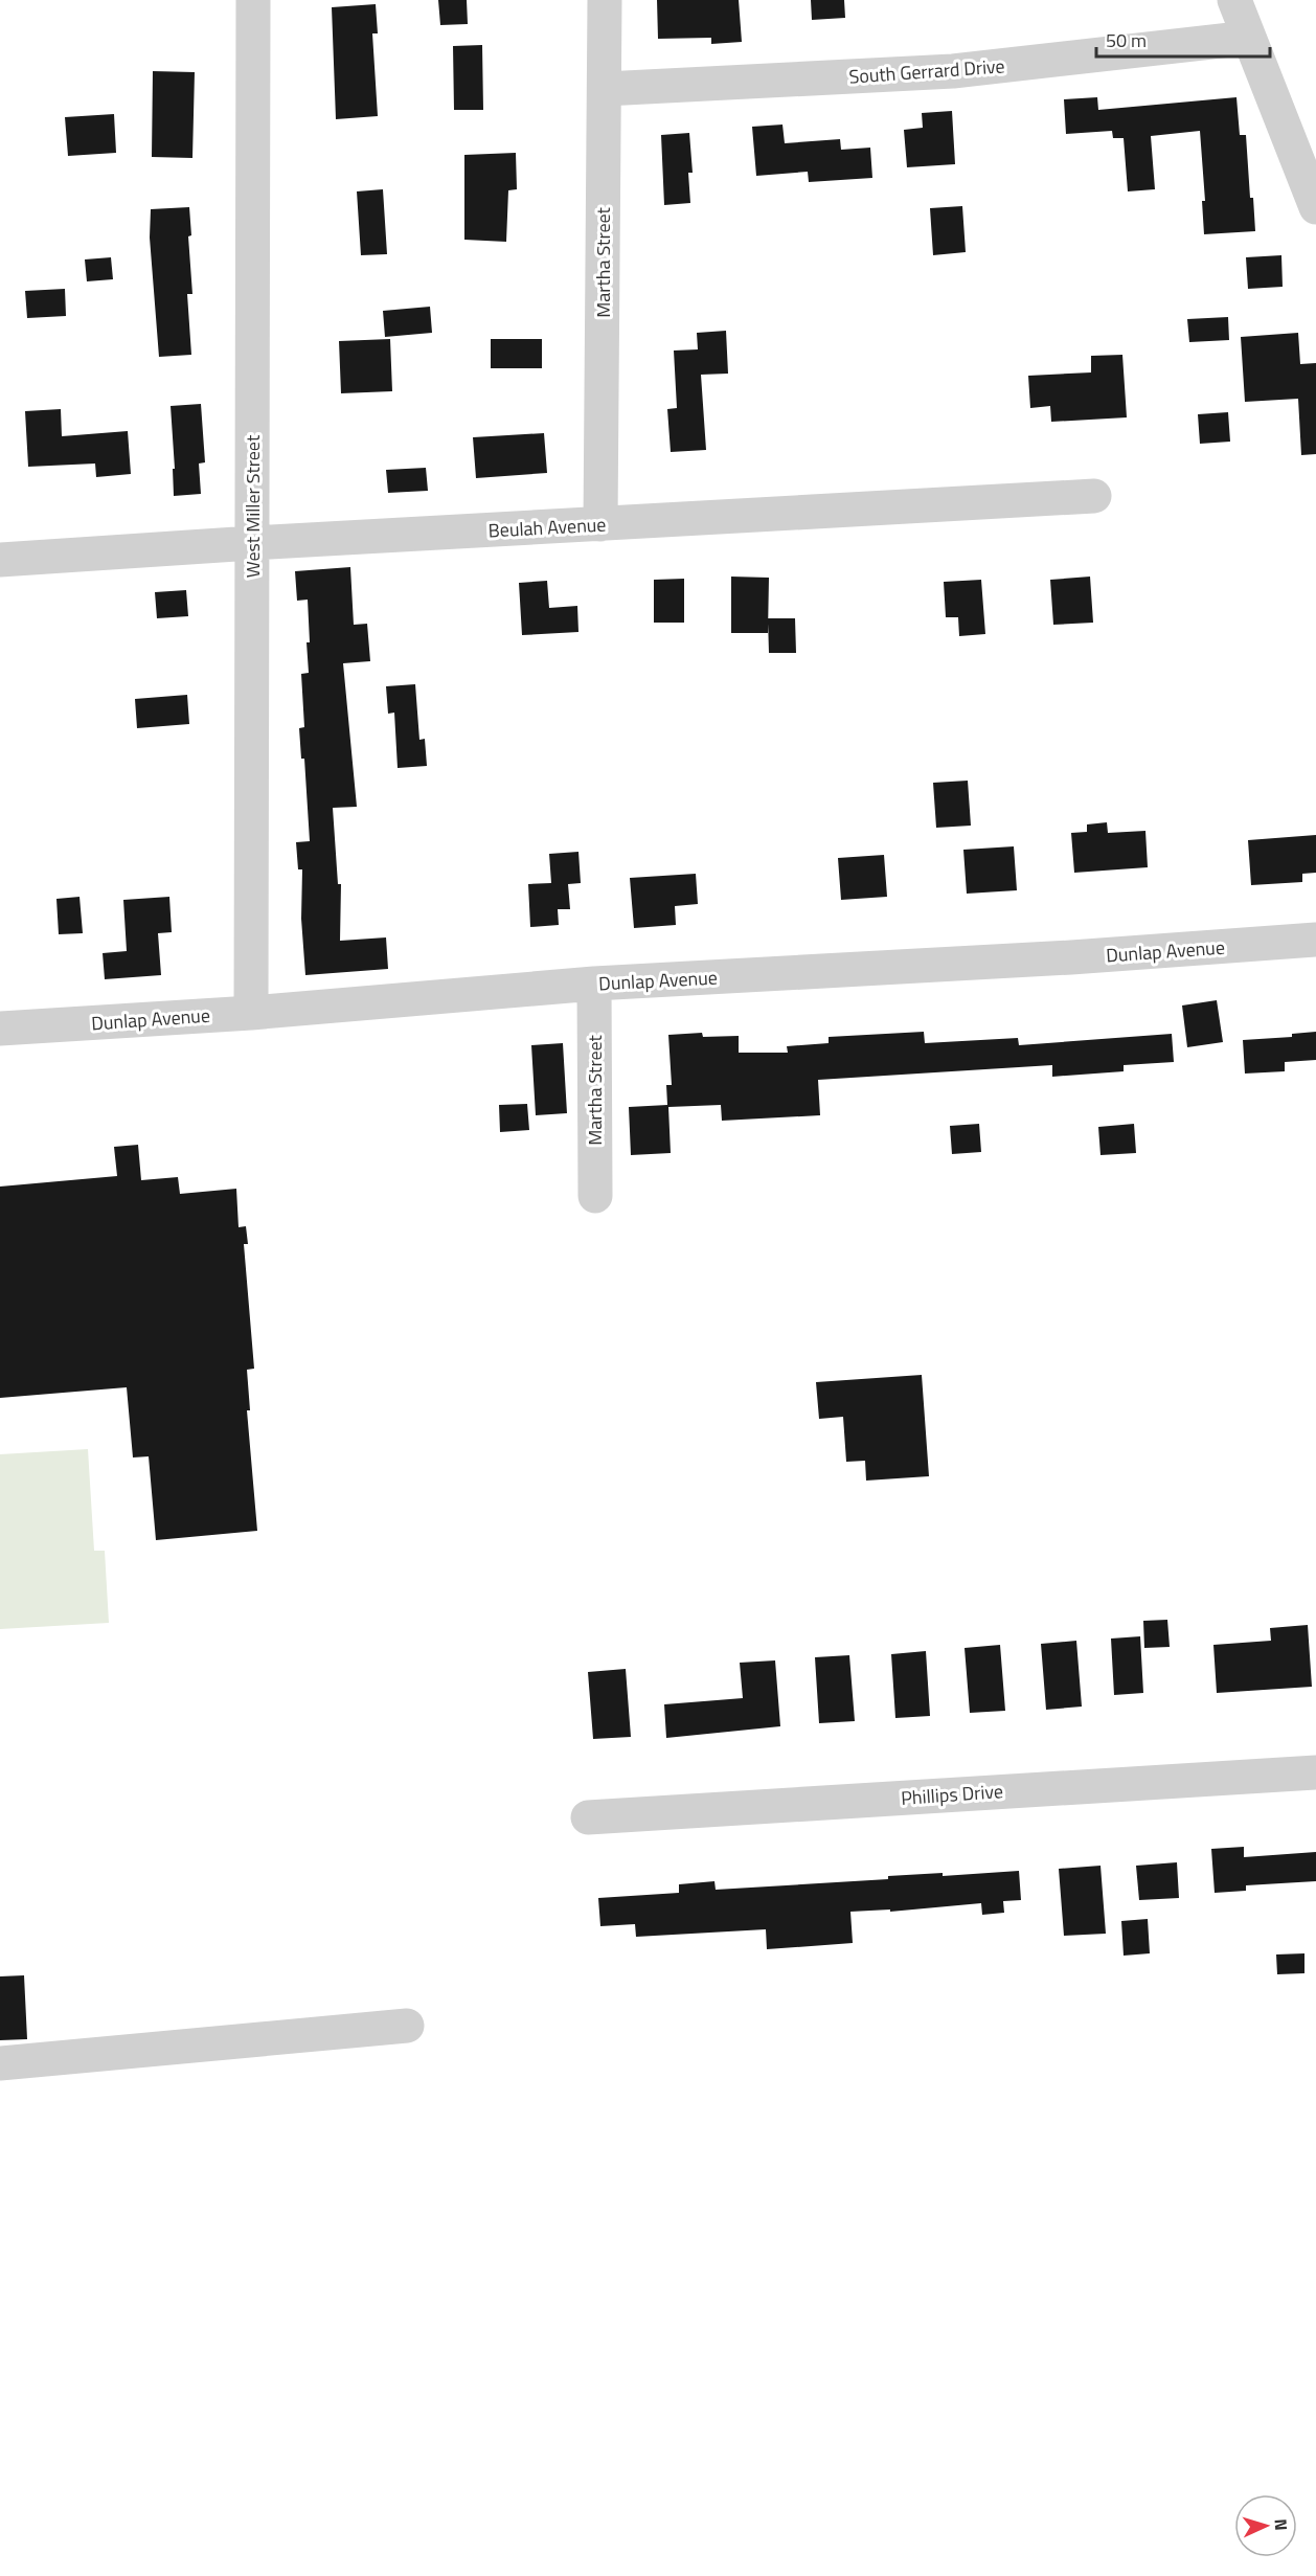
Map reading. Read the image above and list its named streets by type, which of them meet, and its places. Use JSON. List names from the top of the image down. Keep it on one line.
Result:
{"streets":{"street":["South Gerrard Drive","Martha Street","West Miller Street","Beulah Avenue","Dunlap Avenue","Phillips Drive"]},"crossings":[["South Gerrard Drive","Martha Street"],["Martha Street","Beulah Avenue"],["Martha Street","Dunlap Avenue"],["West Miller Street","Beulah Avenue"],["West Miller Street","Dunlap Avenue"]],"scale_bar":"50 m","north":"right"}
